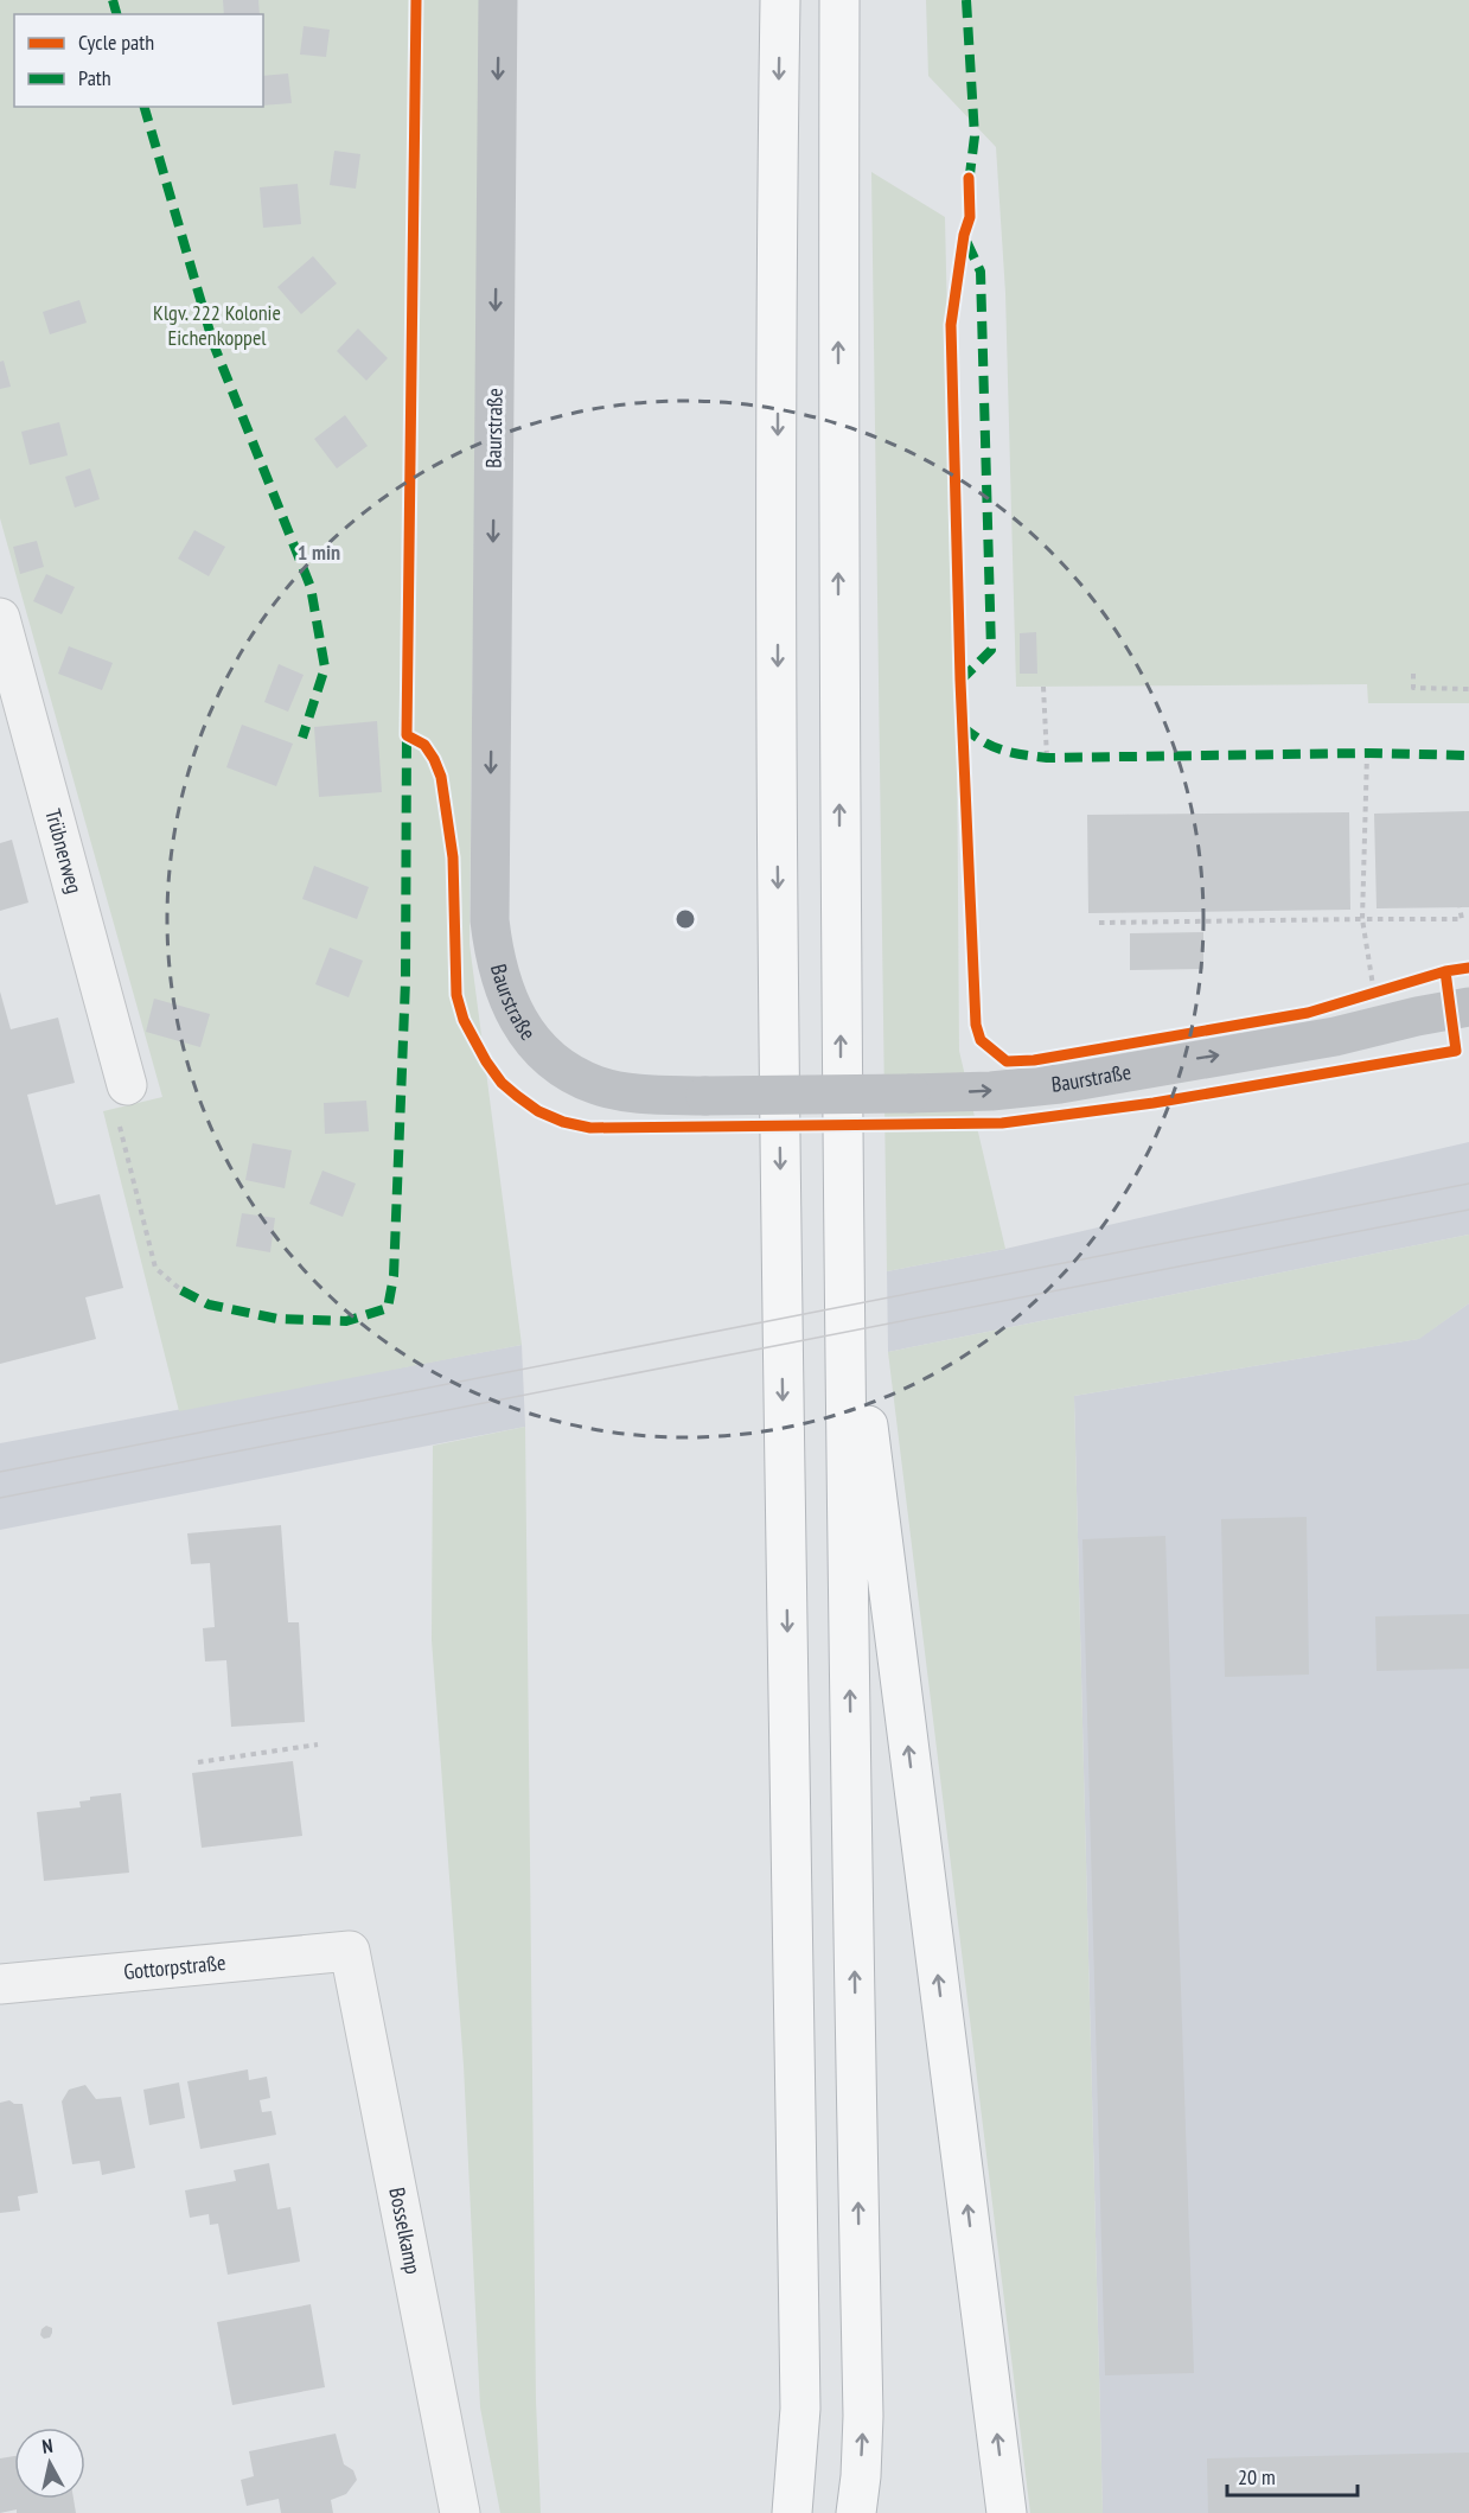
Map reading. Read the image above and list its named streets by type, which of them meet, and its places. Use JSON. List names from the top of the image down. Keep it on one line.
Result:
{"streets":{"main road":["Baurstraße"],"street":["Trübnerweg","Gottorpstraße","Bosselkamp"]},"crossings":[["Gottorpstraße","Bosselkamp"]],"parks":["Klgv. 222 Kolonie Eichenkoppel"],"legend":["Cycle path","Path"],"scale_bar":"20 m","north":"top","rings":["1 min"]}
